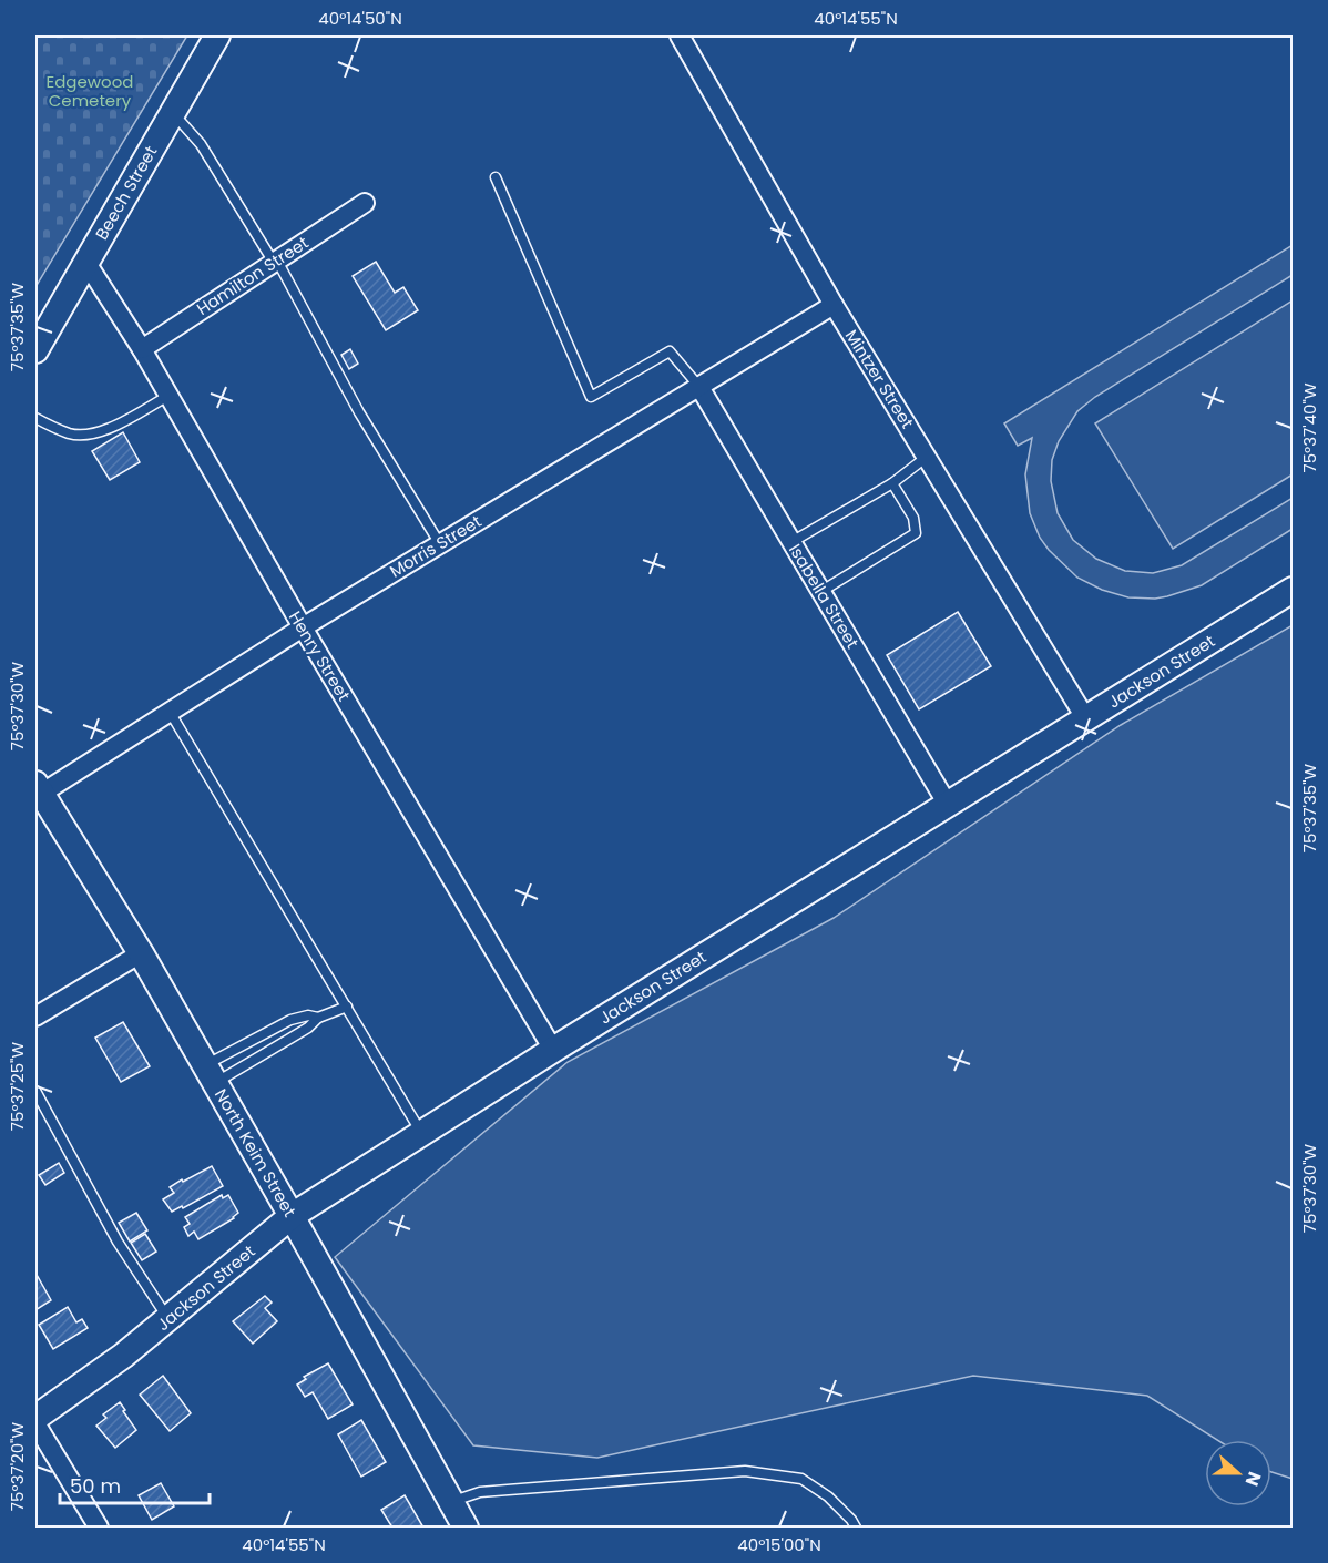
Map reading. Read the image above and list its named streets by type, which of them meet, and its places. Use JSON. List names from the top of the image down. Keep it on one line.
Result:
{"streets":{"street":["Beech Street","Hamilton Street","Mintzer Street","Morris Street","Isabella Street","Henry Street","Jackson Street","North Keim Street"]},"crossings":[["Beech Street","Henry Street"],["Hamilton Street","Henry Street"],["Mintzer Street","Morris Street"],["Mintzer Street","Jackson Street"],["Morris Street","Isabella Street"],["Morris Street","Henry Street"],["Morris Street","North Keim Street"],["Isabella Street","Jackson Street"],["Henry Street","Jackson Street"],["Jackson Street","North Keim Street"]],"parks":["Edgewood Cemetery"],"scale_bar":"50 m","north":"right","coordinates":["40°14'50\"N","40°14'55\"N","75°37'35\"W","75°37'40\"W","75°37'30\"W","75°37'25\"W","75°37'20\"W","40°15'00\"N"]}
